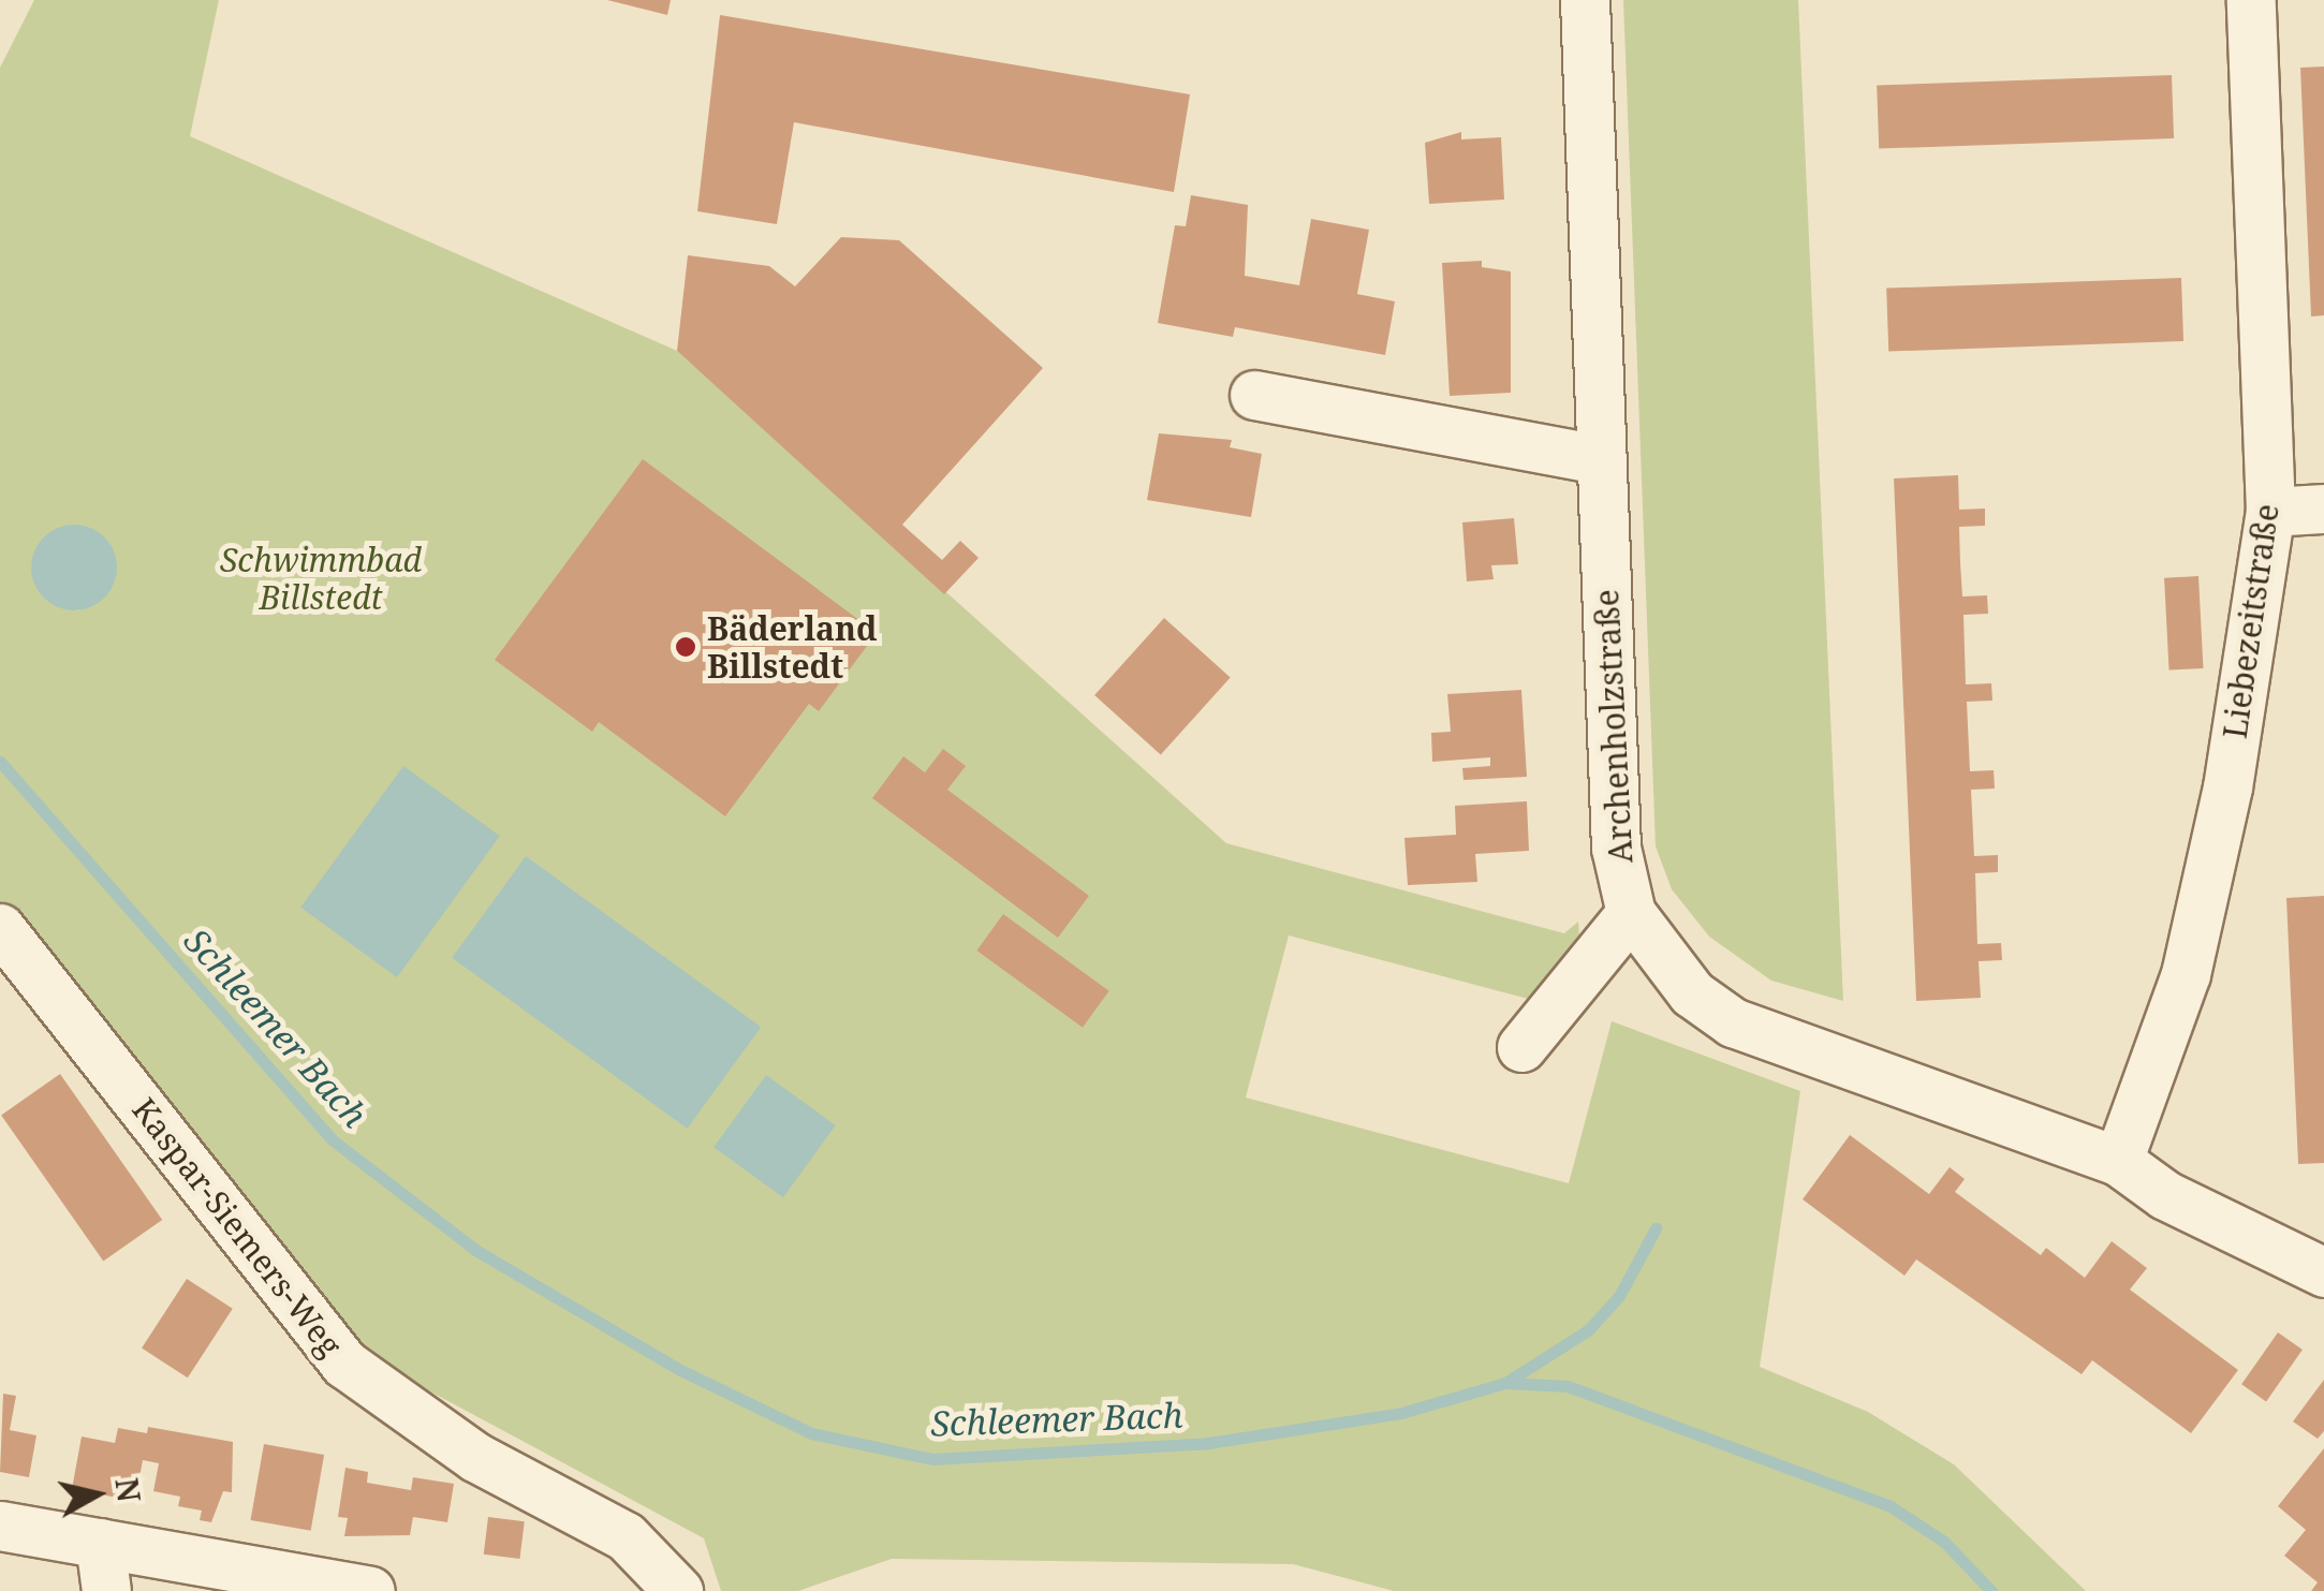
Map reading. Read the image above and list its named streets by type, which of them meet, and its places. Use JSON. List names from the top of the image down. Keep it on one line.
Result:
{"streets":{"street":["Liebezeitstraße","Archenholzstraße","Kaspar-Siemers-Weg"]},"crossings":[["Liebezeitstraße","Archenholzstraße"]],"water":["Schleemer Bach"],"parks":["Schwimmbad Billstedt"],"places":["Bäderland Billstedt"],"north":"right"}
